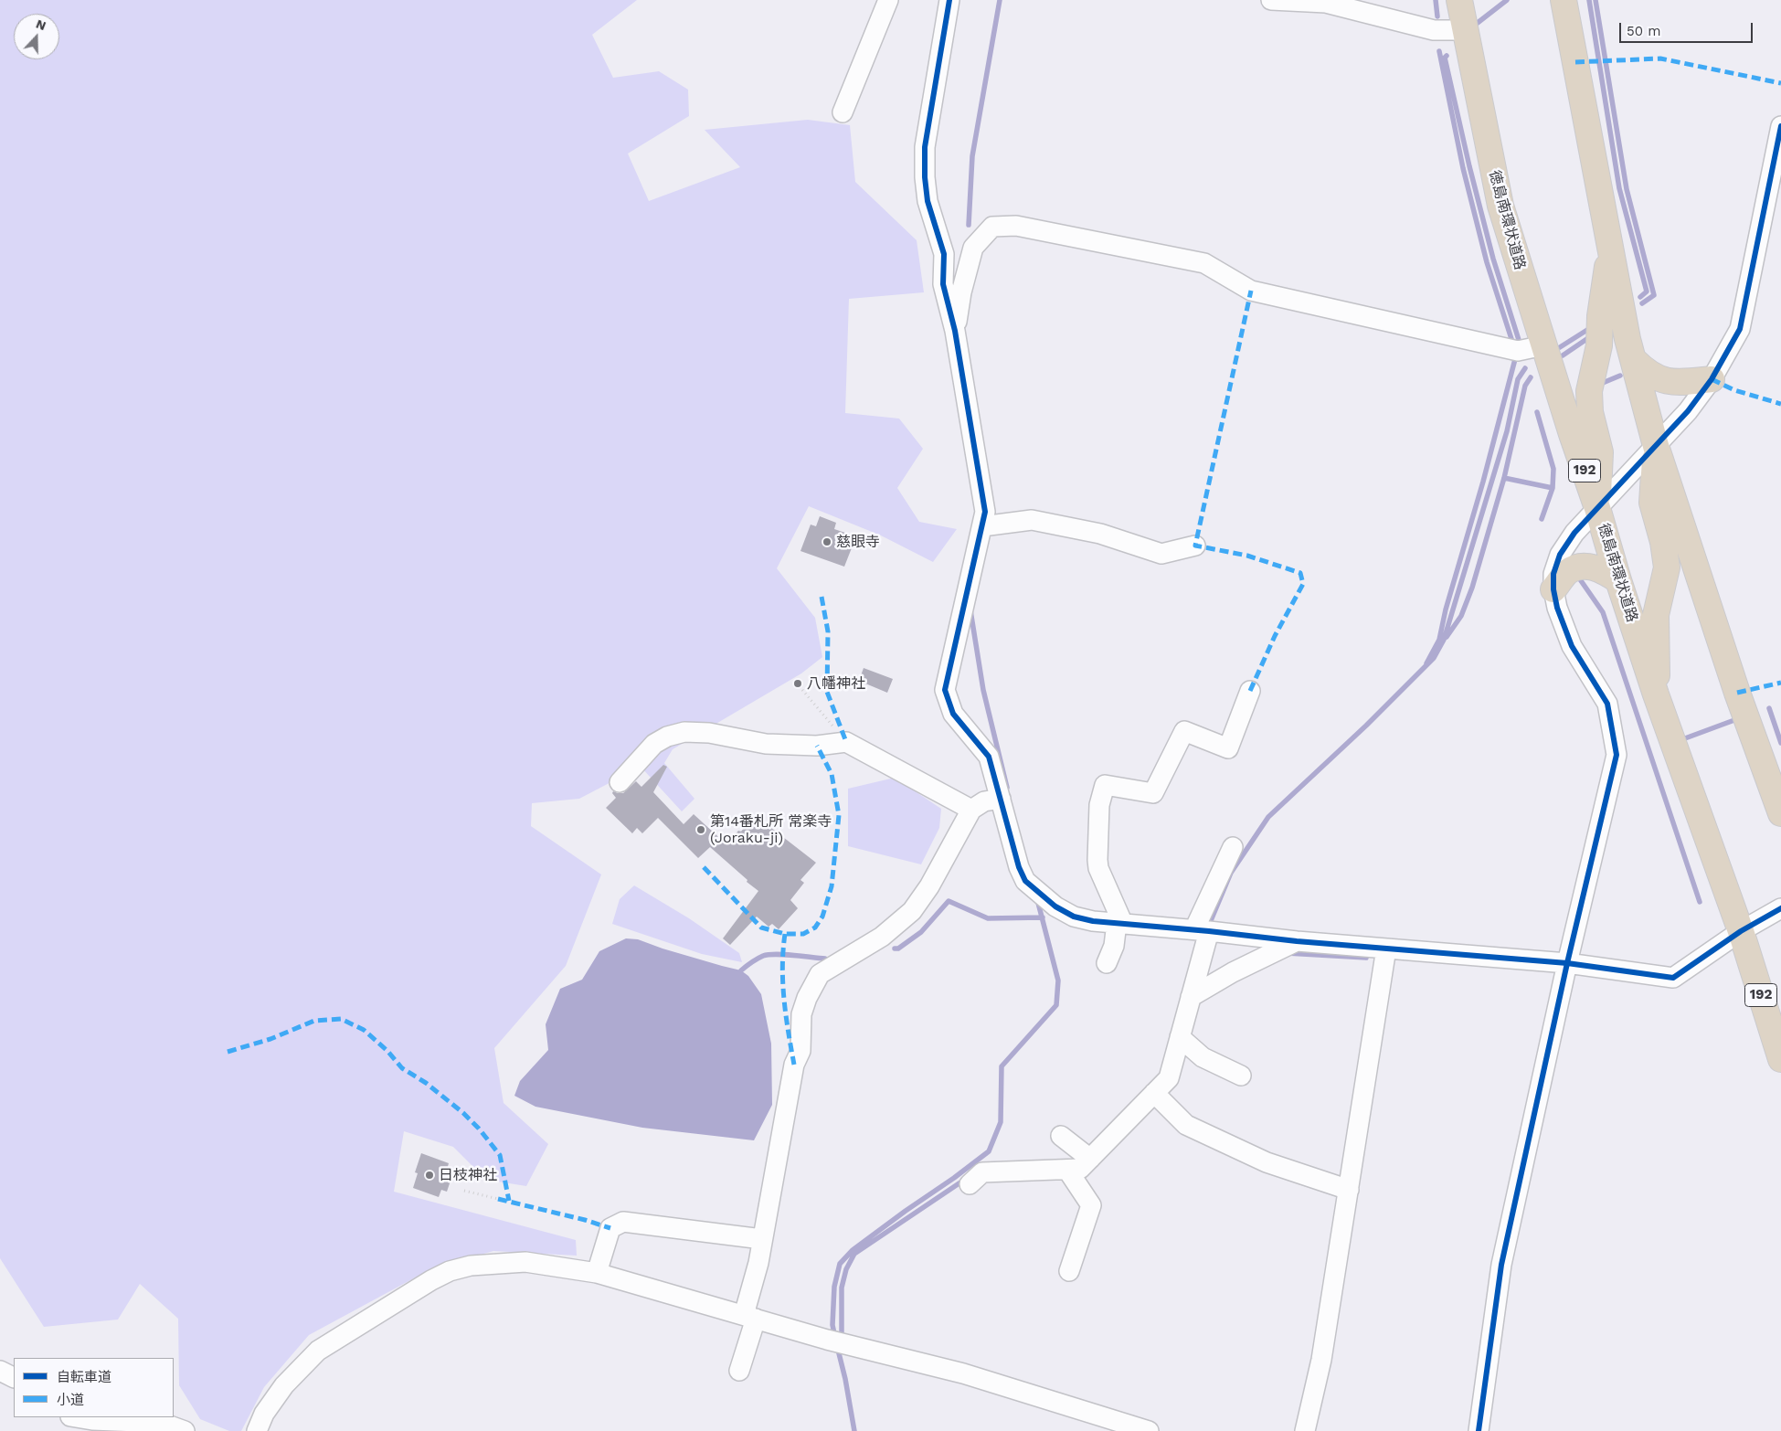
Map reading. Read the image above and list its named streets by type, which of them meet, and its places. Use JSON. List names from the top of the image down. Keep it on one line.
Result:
{"streets":{"highway":["徳島南環状道路","192"]},"places":["慈眼寺","八幡神社","第14番札所 常楽寺 (Joraku-ji)","日枝神社"],"legend":["自転車道","小道"],"scale_bar":"50 m","north":"top"}
